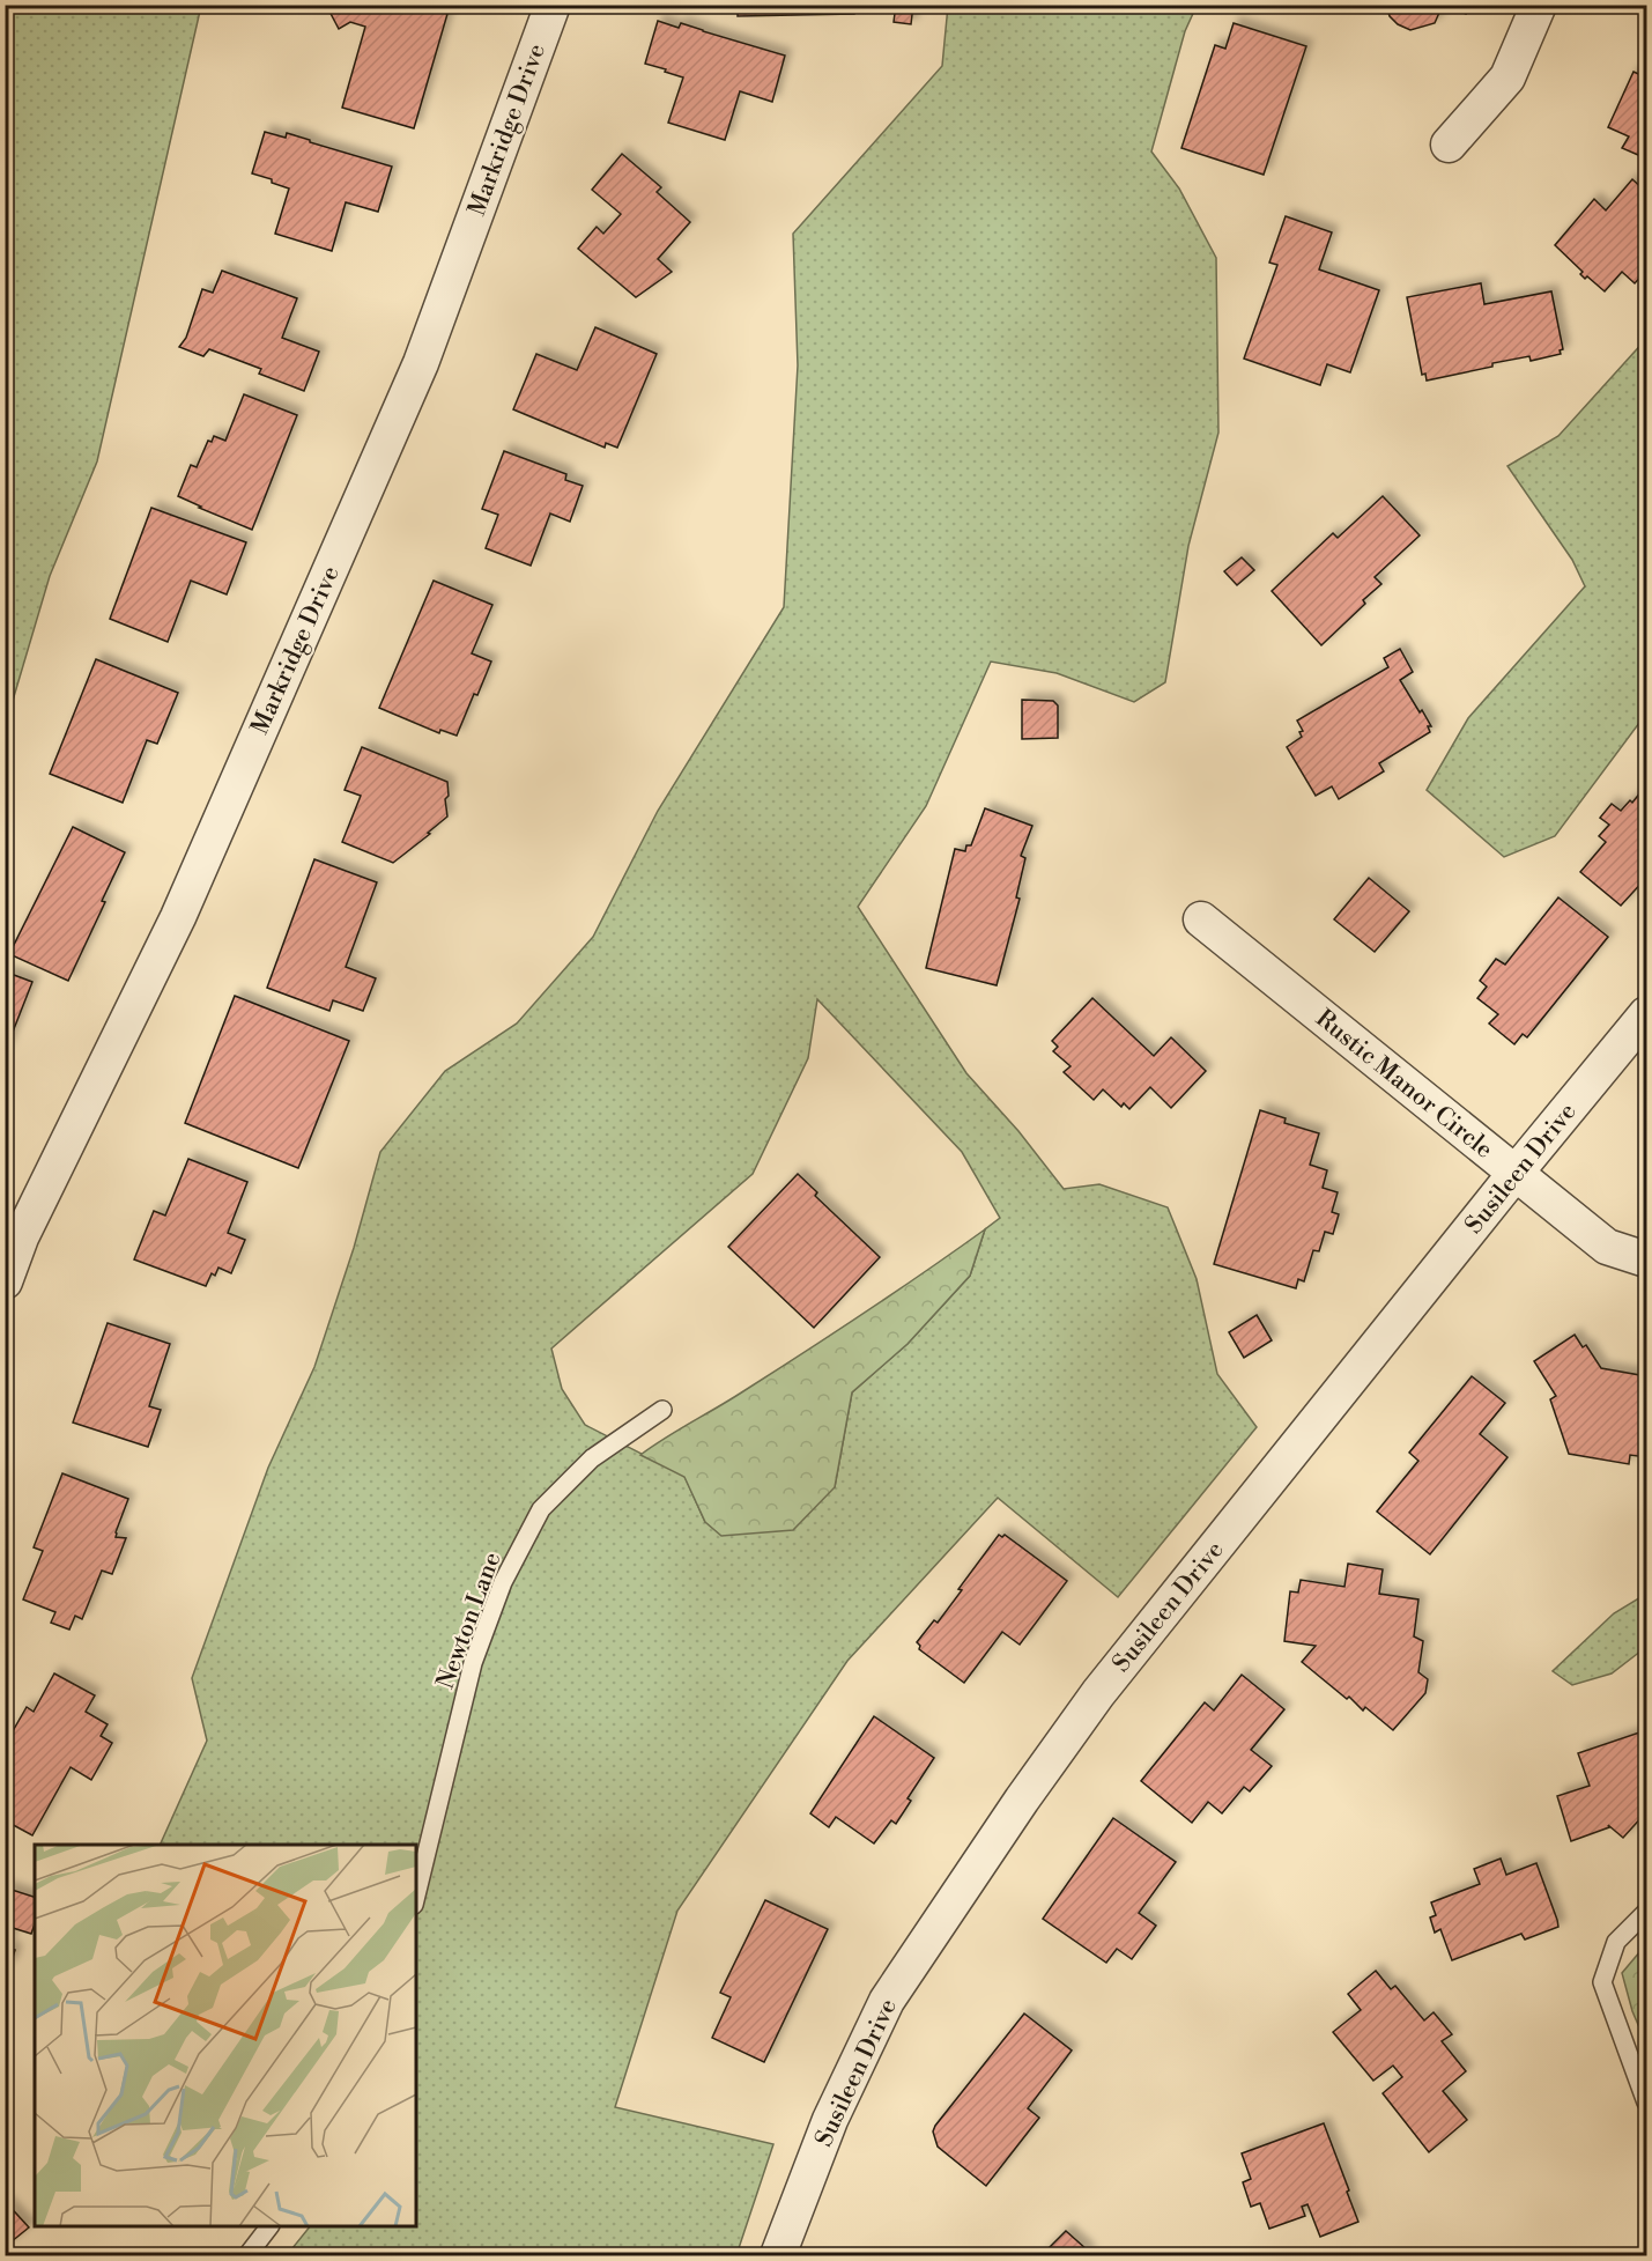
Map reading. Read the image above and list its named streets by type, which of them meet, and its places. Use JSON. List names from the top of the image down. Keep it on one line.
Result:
{"streets":{"street":["Markridge Drive","Rustic Manor Circle","Susileen Drive"],"lane":["Newton Lane"]},"crossings":[["Rustic Manor Circle","Susileen Drive"]]}
